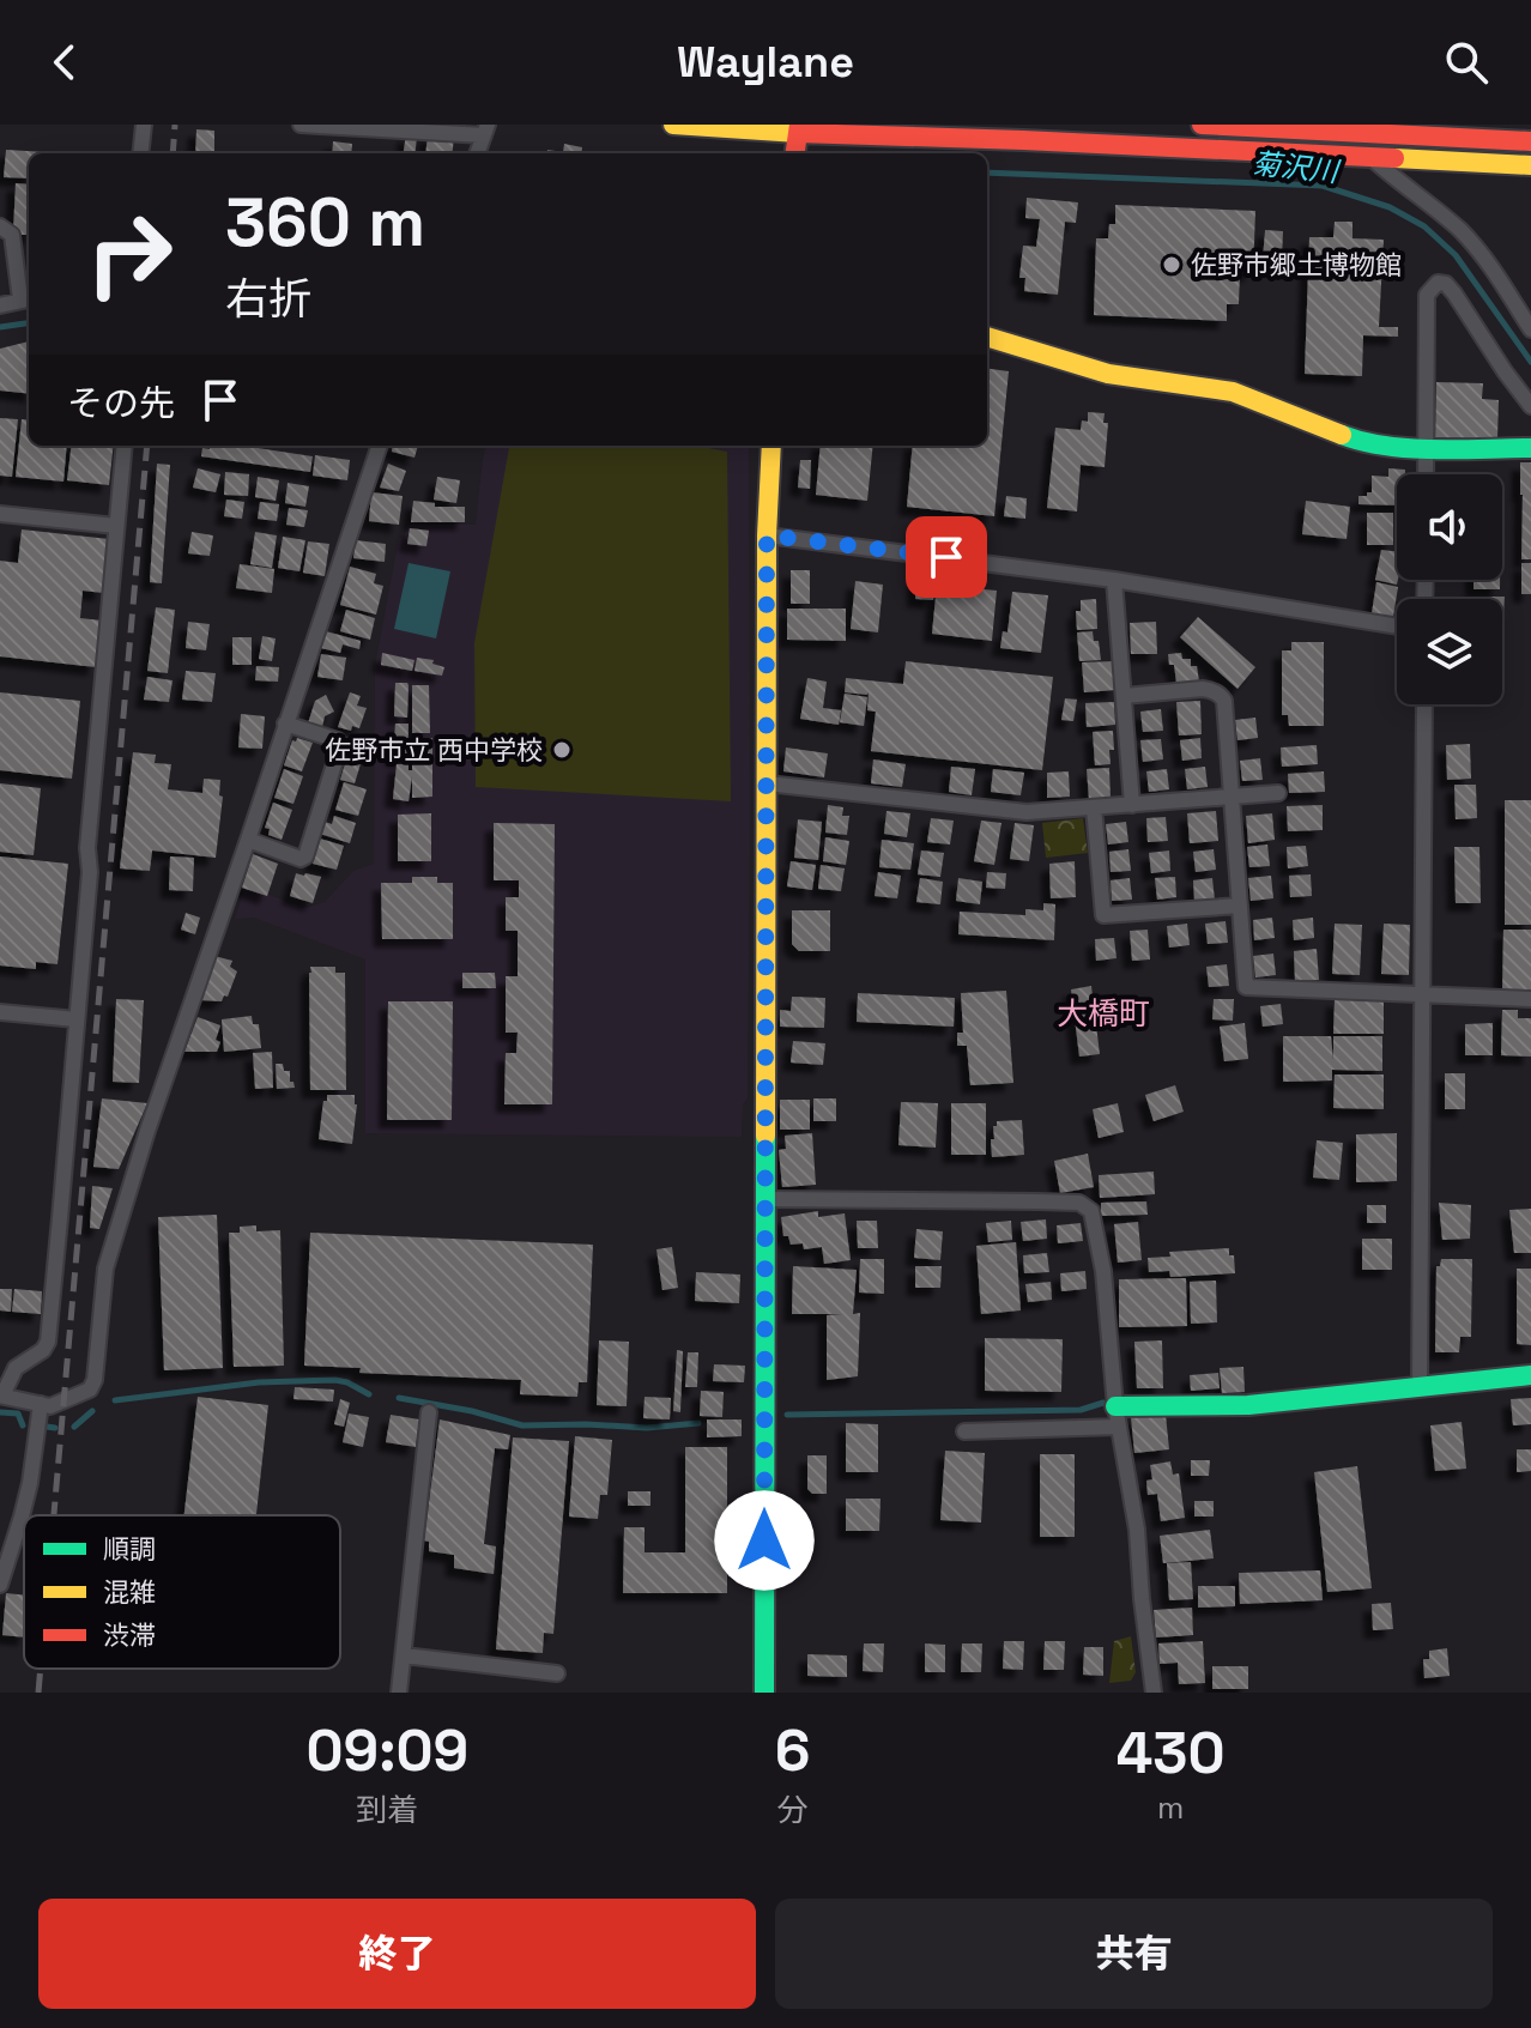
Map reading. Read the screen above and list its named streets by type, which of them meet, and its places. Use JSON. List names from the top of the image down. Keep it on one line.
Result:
{"districts":["大橋町"],"water":["菊沢川"],"places":["佐野市郷土博物館","佐野市立 西中学校"],"legend":["順調","混雑","渋滞"],"page":{"header":"Waylane","turn":["360 m","右折"],"then":"その先","eta":["09:09","到着","6","分","430","m"],"buttons":["終了","共有"]}}
